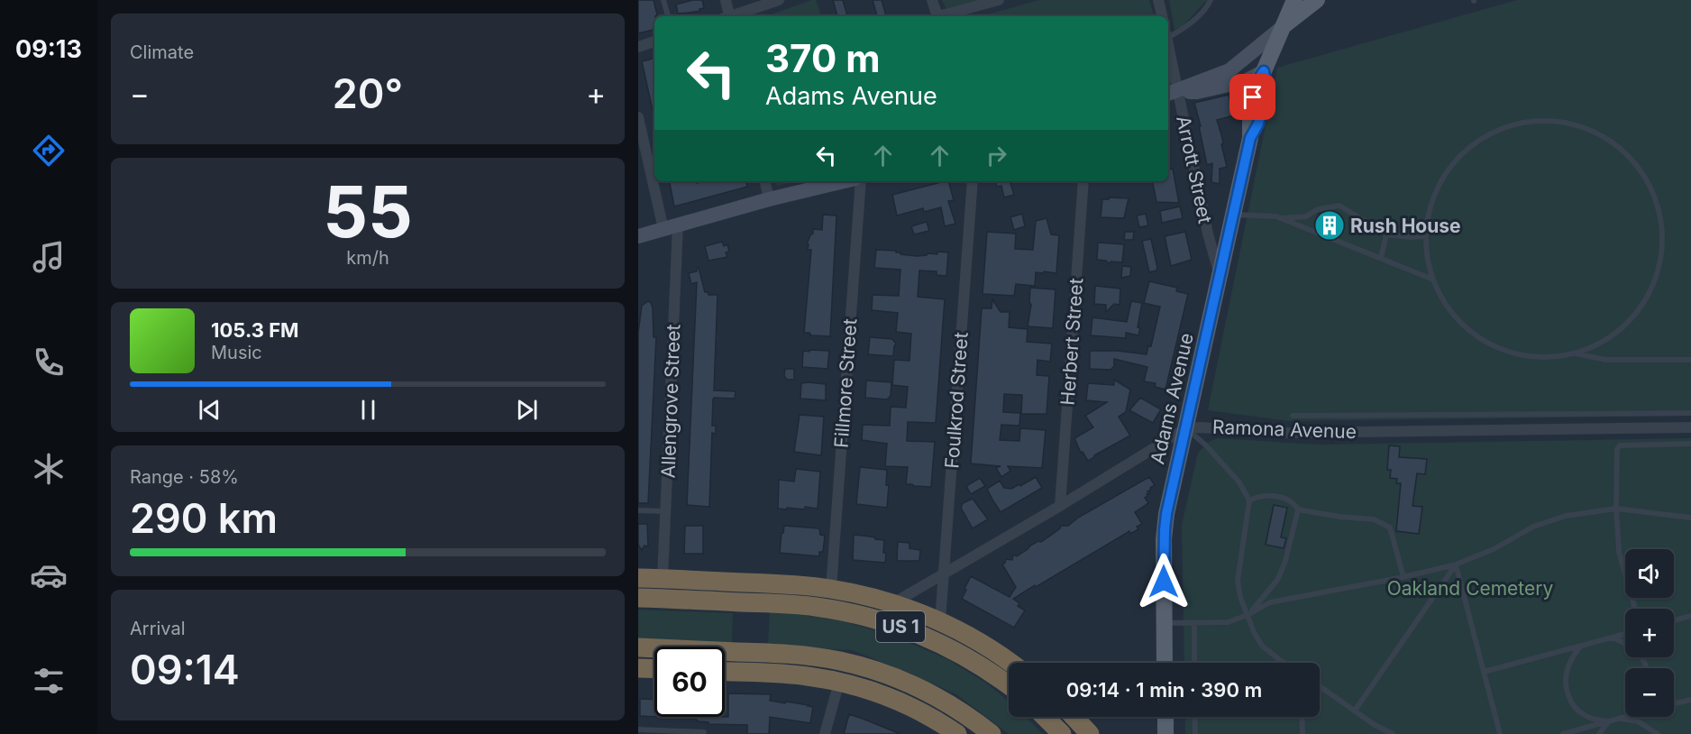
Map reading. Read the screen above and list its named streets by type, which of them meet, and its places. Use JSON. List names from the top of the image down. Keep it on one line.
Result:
{"streets":{"highway":["US 1"],"main road":["Adams Avenue"],"street":["Arrott Street","Herbert Street","Fillmore Street","Foulkrod Street","Allengrove Street","Ramona Avenue"]},"crossings":[["Arrott Street","Adams Avenue"],["Herbert Street","Ramona Avenue"],["Fillmore Street","US 1"],["Adams Avenue","Ramona Avenue"],["Foulkrod Street","Ramona Avenue"],["Foulkrod Street","US 1"],["Allengrove Street","US 1"],["Ramona Avenue","US 1"]],"parks":["Oakland Cemetery"],"places":{"building":["Rush House"]},"page":{"tabs":"09:13","tile":["Climate",["55","km/h"],["Range · 58%","290 km"],["Arrival","09:14"]],"turn":["370 m","Adams Avenue"],"heat":["−","20°","+"],"song":["105.3 FM","Music"],"map_buttons":["+","−"],"limit":"60","trip":"09:14 · 1 min · 390 m"}}
